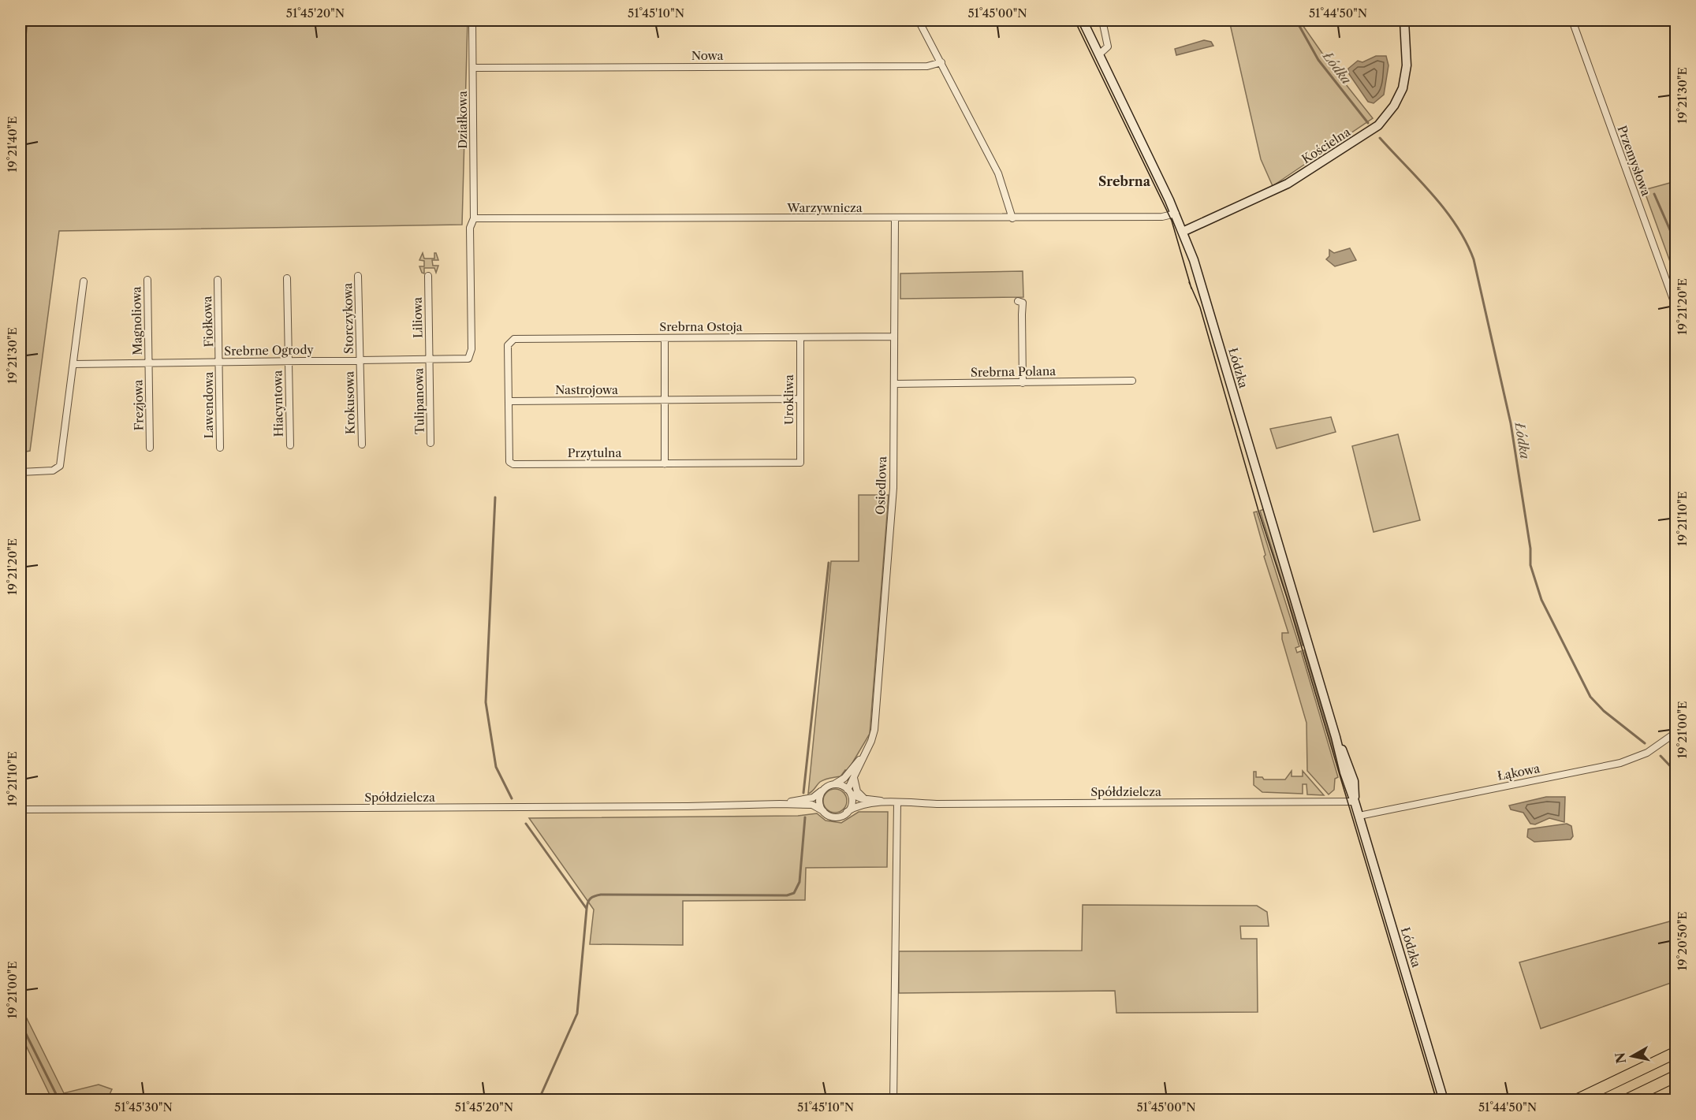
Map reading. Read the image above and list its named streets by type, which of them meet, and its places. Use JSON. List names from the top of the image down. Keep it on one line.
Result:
{"streets":{"main road":["Kościelna","Łódzka"],"street":["Nowa","Działkowa","Przemysłowa","Warzywnicza","Liliowa","Storczykowa","Magnoliowa","Fiołkowa","Srebrna Ostoja","Srebrne Ogrody","Srebrna Polana","Nastrojowa","Urokliwa","Tulipanowa","Krokusowa","Hiacyntowa","Frezjowa","Lawendowa","Przytulna","Osiedlowa","Łąkowa","Spółdzielcza"]},"crossings":[["Nowa","Działkowa"],["Działkowa","Warzywnicza"],["Działkowa","Srebrne Ogrody"],["Kościelna","Łódzka"],["Warzywnicza","Srebrne Ogrody"],["Warzywnicza","Łódzka"],["Warzywnicza","Osiedlowa"],["Liliowa","Srebrne Ogrody"],["Liliowa","Tulipanowa"],["Storczykowa","Srebrne Ogrody"],["Storczykowa","Krokusowa"],["Magnoliowa","Srebrne Ogrody"],["Magnoliowa","Frezjowa"],["Fiołkowa","Srebrne Ogrody"],["Fiołkowa","Lawendowa"],["Srebrna Ostoja","Urokliwa"],["Srebrna Ostoja","Przytulna"],["Srebrna Ostoja","Osiedlowa"],["Srebrne Ogrody","Tulipanowa"],["Srebrne Ogrody","Krokusowa"],["Srebrne Ogrody","Hiacyntowa"],["Srebrne Ogrody","Frezjowa"],["Srebrne Ogrody","Lawendowa"],["Łódzka","Łąkowa"],["Łódzka","Spółdzielcza"],["Srebrna Polana","Osiedlowa"],["Nastrojowa","Urokliwa"],["Nastrojowa","Przytulna"],["Urokliwa","Przytulna"]],"districts":["Srebrna"],"water":["Łódka"],"north":"left","coordinates":["51°45'20\"N","51°45'10\"N","51°45'00\"N","51°44'50\"N","19°21'30\"E","19°21'40\"E","19°21'20\"E","19°21'10\"E","19°21'00\"E","19°20'50\"E","51°45'30\"N"]}
